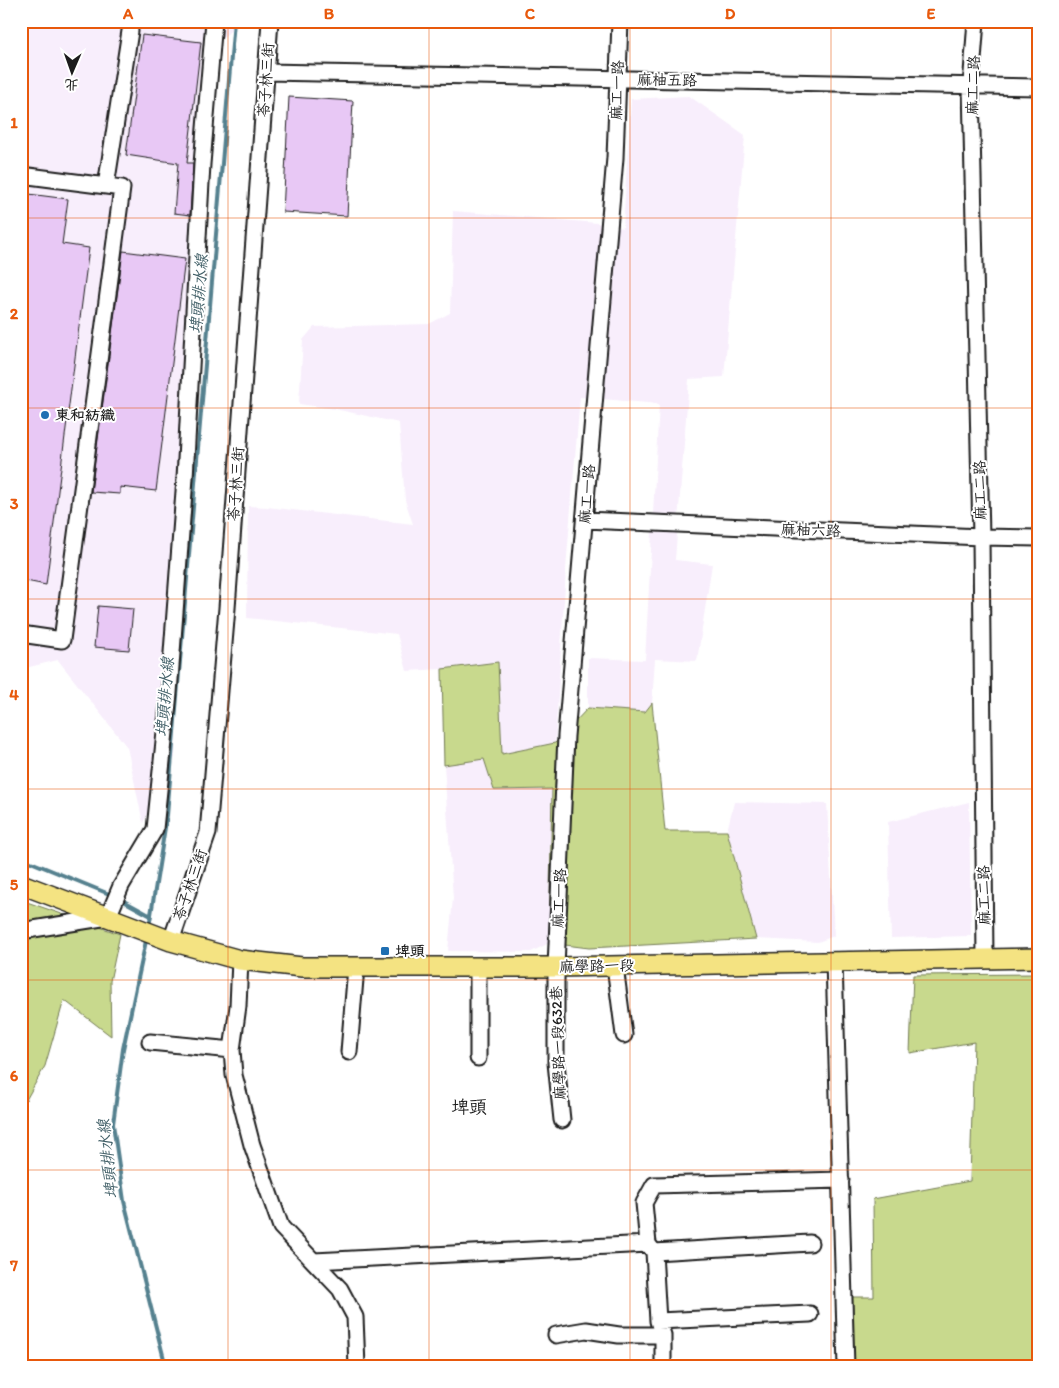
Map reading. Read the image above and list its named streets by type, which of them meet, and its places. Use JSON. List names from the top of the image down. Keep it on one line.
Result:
{"streets":{"main road":["麻學路一段"],"street":["苓子林三街","麻柚五路","麻工二路","麻工一路","麻柚六路","麻學路一段632巷"]},"crossings":[["苓子林三街","麻柚五路"],["苓子林三街","麻學路一段"],["麻柚五路","麻工二路"],["麻柚五路","麻工一路"],["麻工二路","麻柚六路"],["麻工二路","麻學路一段"],["麻工一路","麻柚六路"],["麻工一路","麻學路一段"],["麻工一路","麻學路一段632巷"],["麻學路一段","麻學路一段632巷"]],"districts":["埤頭"],"water":["埤頭排水線"],"places":{"other":["東和紡織"],"transit":["埤頭"]},"north":"bottom","grid":{"columns":["A","B","C","D","E"],"rows":["1","2","3","4","5","6","7"]}}
